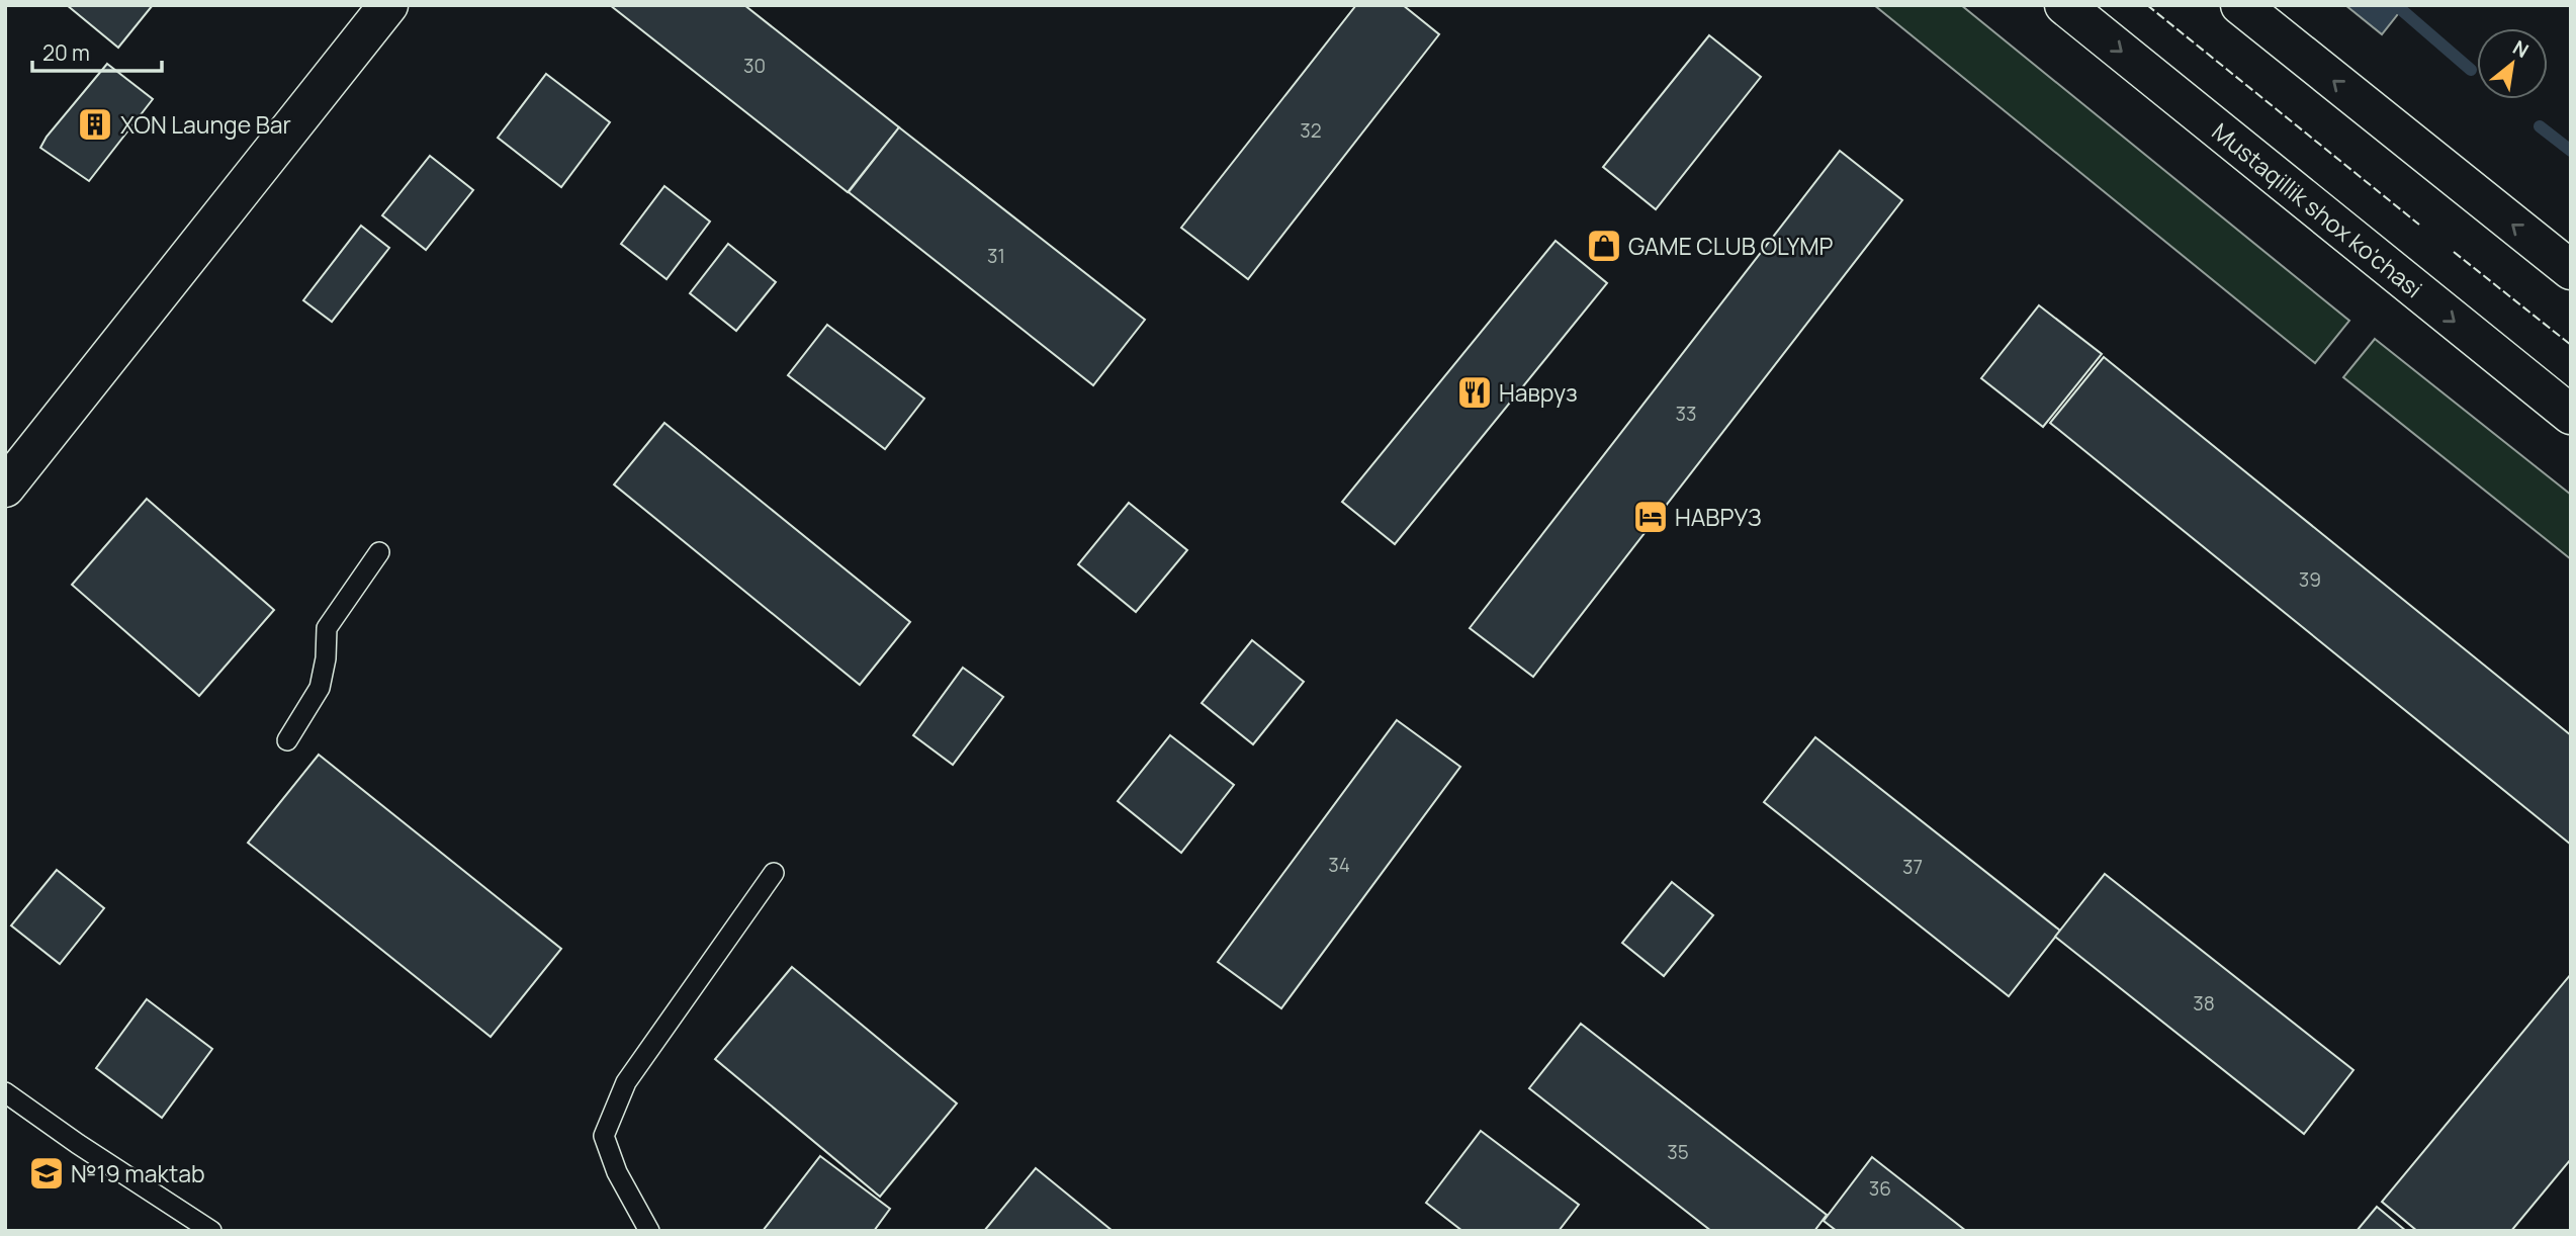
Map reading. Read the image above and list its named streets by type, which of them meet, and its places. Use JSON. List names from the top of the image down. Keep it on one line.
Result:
{"streets":{"main road":["Mustaqillik shox ko'chasi"]},"places":{"building":["XON Launge Bar"],"shop":["GAME CLUB OLYMP"],"restaurant":["Навруз"],"hotel":["НАВРУЗ"],"school or university":["№19 maktab"]},"house_numbers":["30","32","31","33","39","34","37","38","35","36"],"scale_bar":"20 m","north":"top right"}
